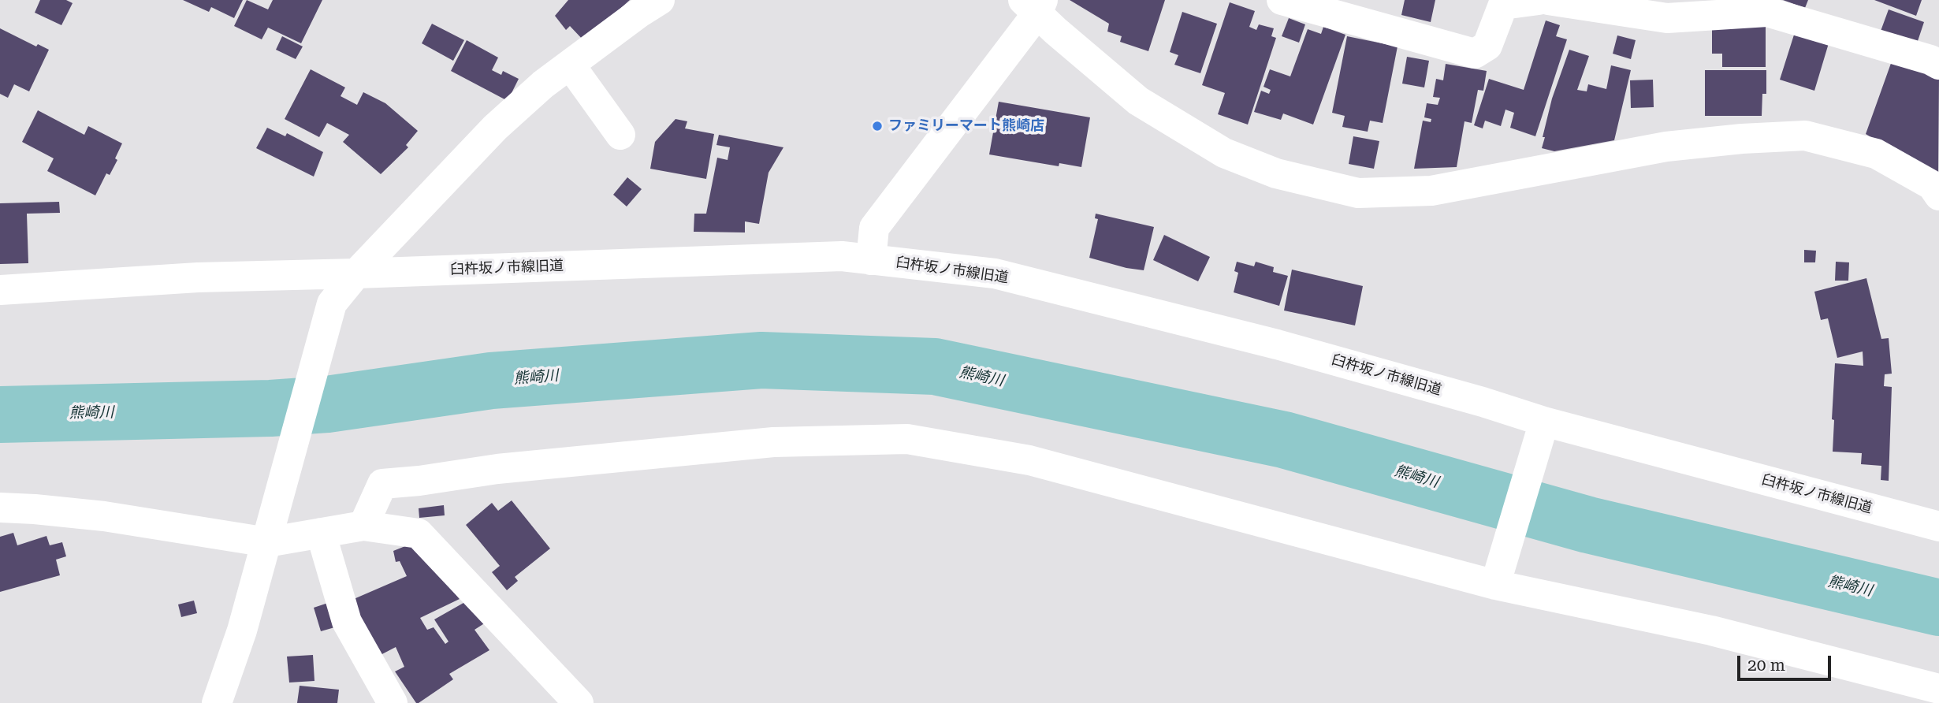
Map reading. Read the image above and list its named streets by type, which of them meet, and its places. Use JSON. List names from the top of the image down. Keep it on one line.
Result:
{"streets":{"street":["臼杵坂ノ市線旧道"]},"water":["熊崎川"],"places":["ファミリーマート熊崎店"],"scale_bar":"20 m"}
